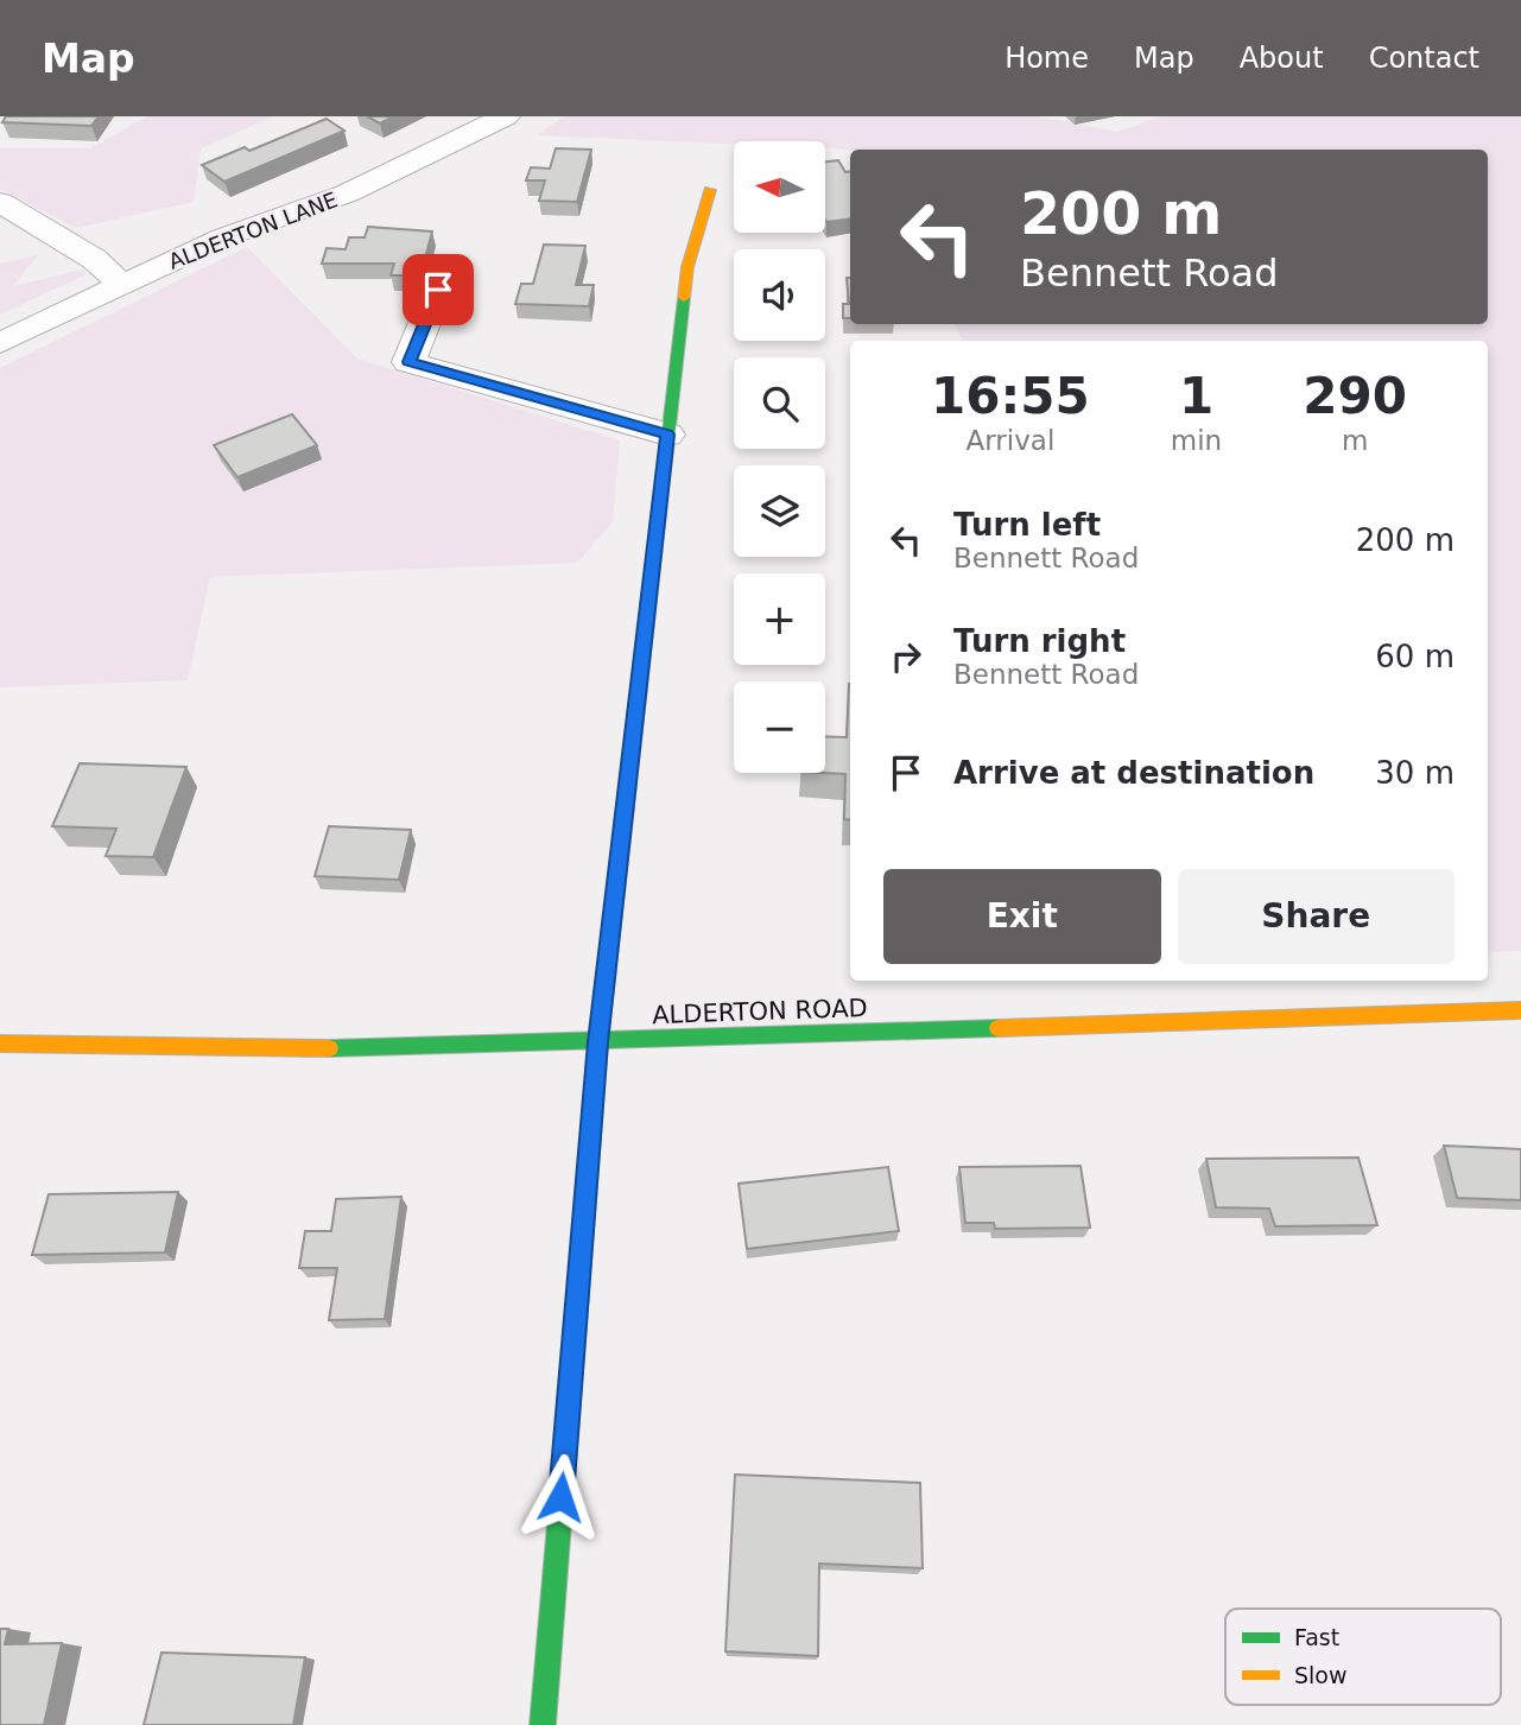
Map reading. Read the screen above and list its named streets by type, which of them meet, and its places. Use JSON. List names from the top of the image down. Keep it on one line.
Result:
{"streets":{"street":["ALDERTON LANE","ALDERTON ROAD"]},"legend":["Fast","Slow"],"north":"left","page":{"header":"Map","nav":["Home","Map","About","Contact"],"map_buttons":["+","−"],"turn":["200 m","Bennett Road"],"eta":["16:55","Arrival","1","min","290","m"],"list":[{"name":"Turn left","note":"Bennett Road","value":"200 m"},{"name":"Turn right","note":"Bennett Road","value":"60 m"},{"name":"Arrive at destination","value":"30 m"}],"buttons":["Exit","Share"]}}
